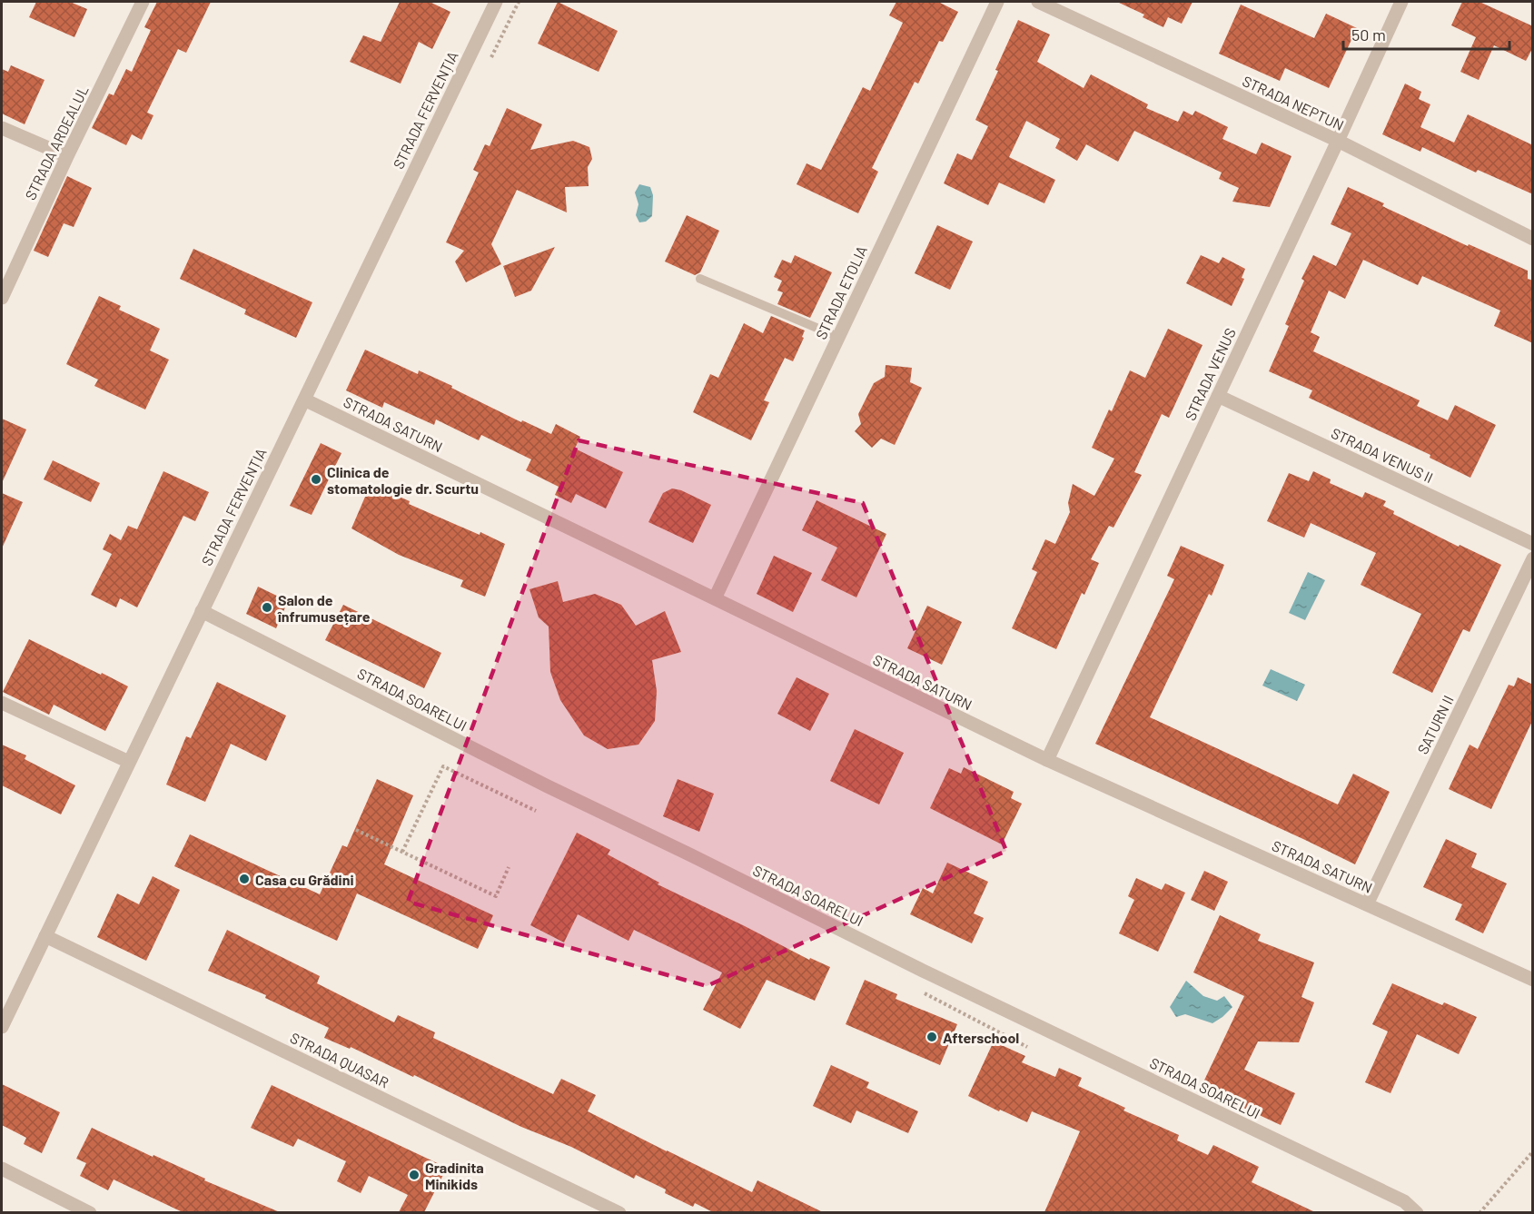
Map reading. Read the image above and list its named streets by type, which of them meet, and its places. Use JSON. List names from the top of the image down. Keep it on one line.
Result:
{"streets":{"street":["STRADA NEPTUN","STRADA FERVENȚIA","STRADA ARDEALUL","STRADA ETOLIA","STRADA VENUS","STRADA SATURN","STRADA VENUS II","STRADA SOARELUI","SATURN II","STRADA QUASAR"]},"crossings":[["STRADA NEPTUN","STRADA VENUS"],["STRADA FERVENȚIA","STRADA SATURN"],["STRADA FERVENȚIA","STRADA SOARELUI"],["STRADA FERVENȚIA","STRADA QUASAR"],["STRADA ETOLIA","STRADA SATURN"],["STRADA VENUS","STRADA SATURN"],["STRADA VENUS","STRADA VENUS II"],["STRADA SATURN","SATURN II"]],"places":["Clinica de stomatologie dr. Scurtu","Salon de înfrumusețare","Casa cu Grădini","Afterschool","Gradinita Minikids"],"scale_bar":"50 m"}
